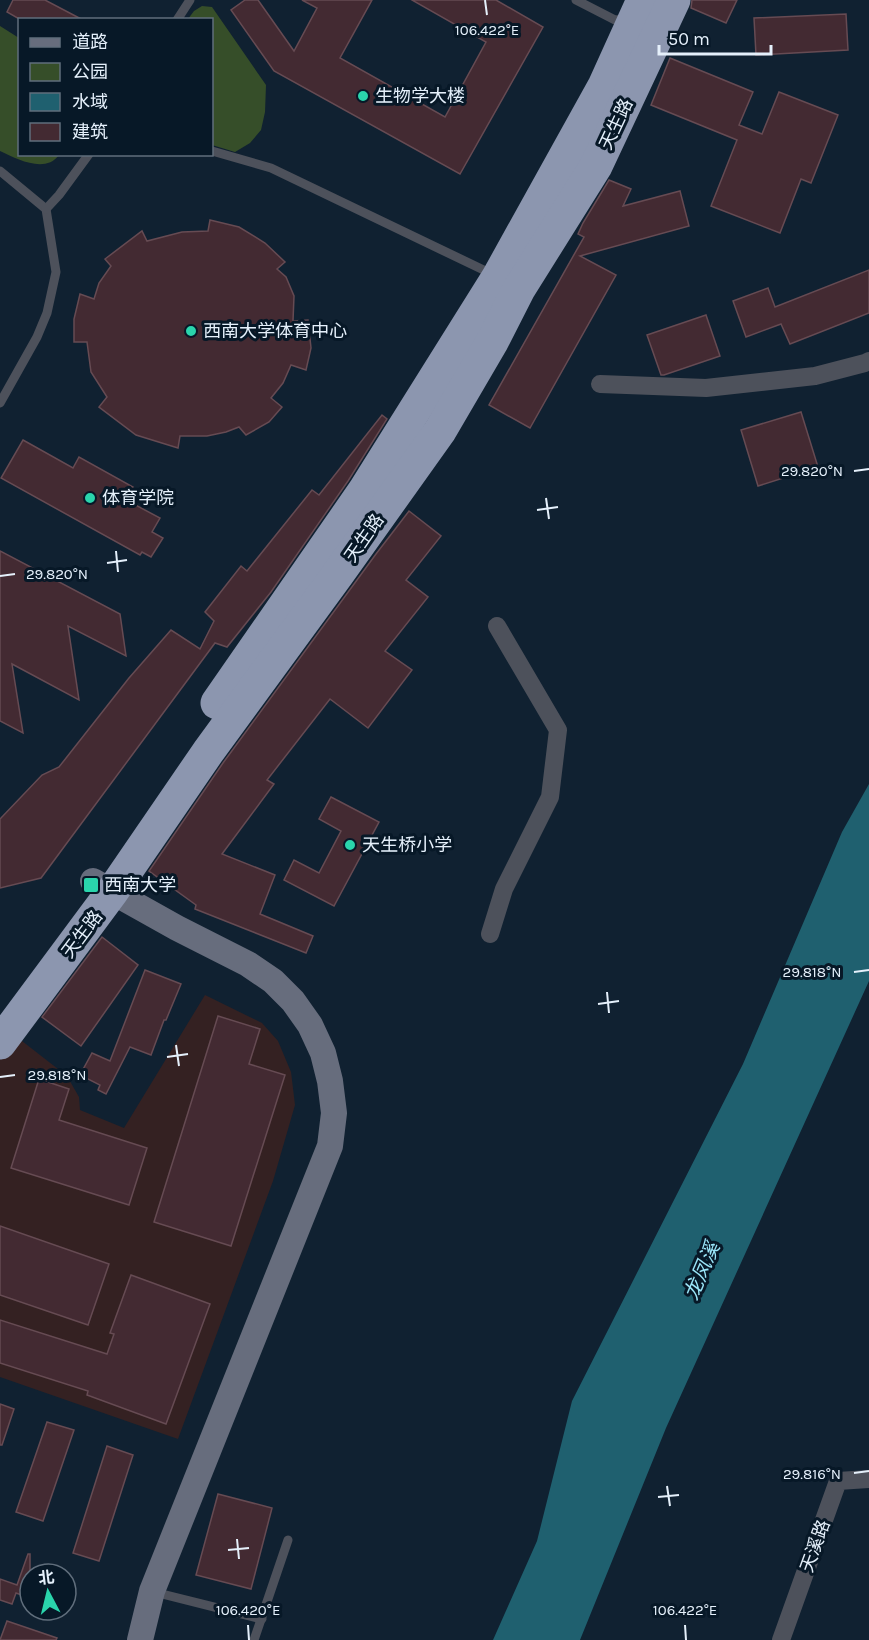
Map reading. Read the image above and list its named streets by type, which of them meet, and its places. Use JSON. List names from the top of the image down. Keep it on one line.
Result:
{"streets":{"highway":["天生路"],"street":["天溪路"]},"water":["龙凤溪"],"places":{"other":["生物学大楼","西南大学体育中心","体育学院","天生桥小学"],"transit":["西南大学"]},"legend":["道路","公园","水域","建筑"],"scale_bar":"50 m","north":"top","coordinates":["106.422°E","29.820°N","29.818°N","29.816°N","106.420°E"]}
